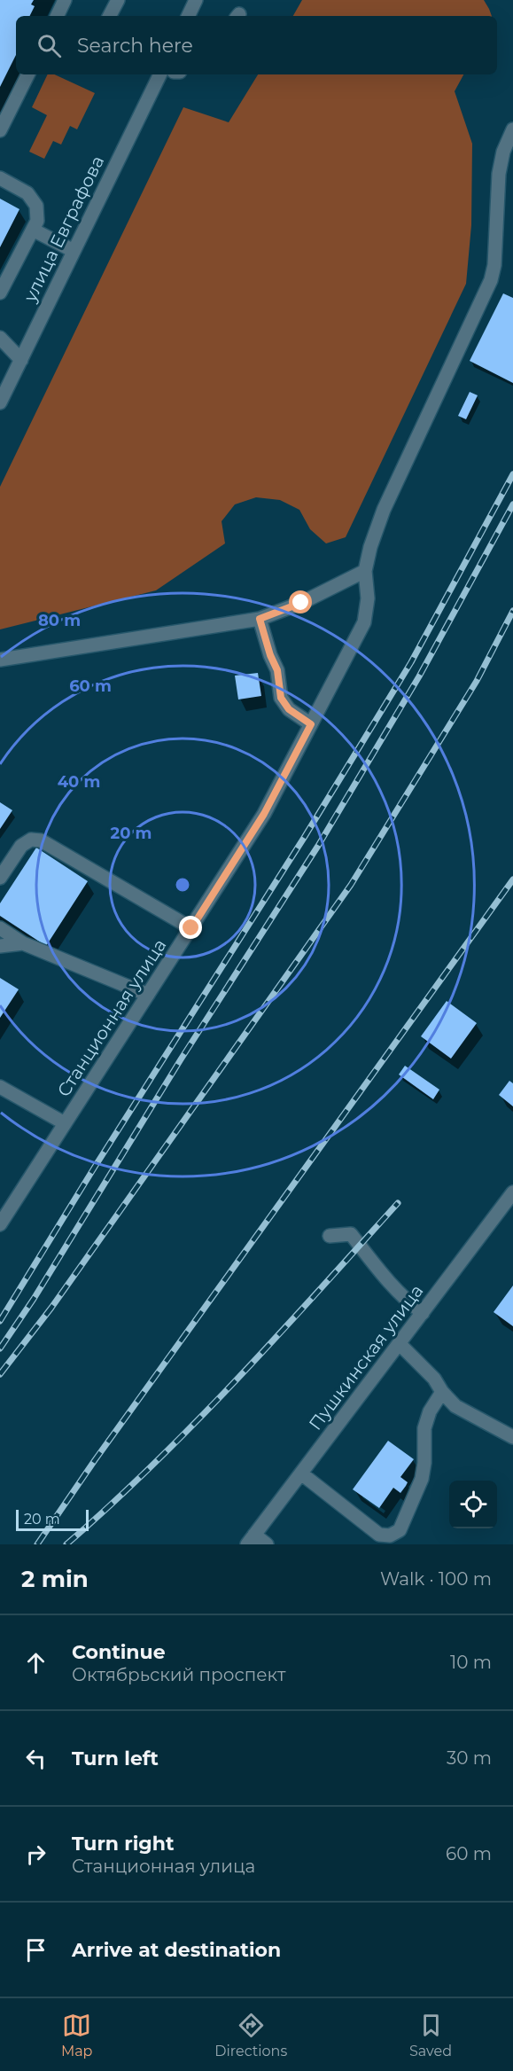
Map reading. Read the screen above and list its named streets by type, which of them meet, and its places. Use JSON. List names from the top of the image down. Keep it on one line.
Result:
{"streets":{"street":["улица Евграфова","Станционная улица","Пушкинская улица"]},"scale_bar":"20 m","page":{"search":"Search here","scale":"20 m","heading":["2 min","Walk · 100 m"],"list":[["Continue","Октябрьский проспект","10 m"],["Turn left","30 m"],["Turn right","Станционная улица","60 m"],"Arrive at destination"],"nav":["Map","Directions","Saved"]},"rings":["80 m","60 m","40 m","20 m"]}
